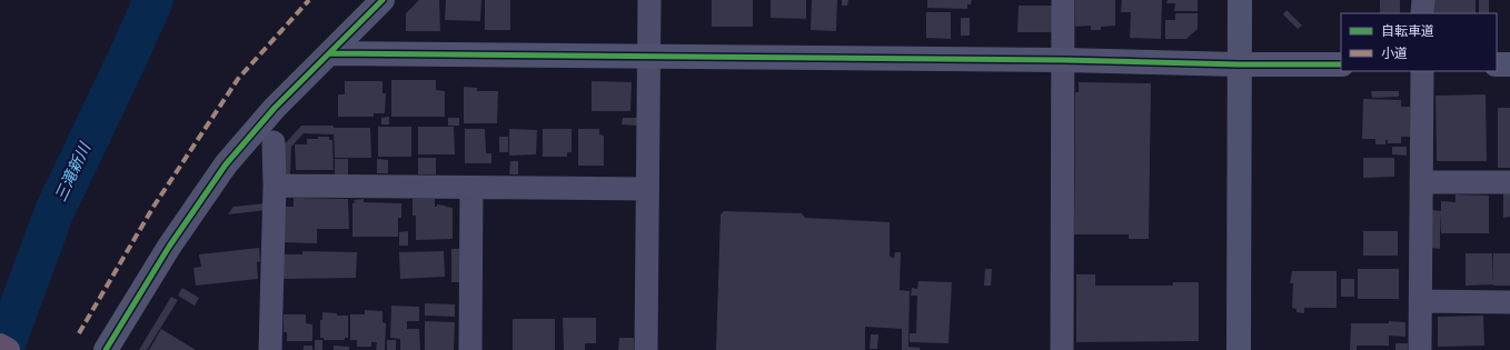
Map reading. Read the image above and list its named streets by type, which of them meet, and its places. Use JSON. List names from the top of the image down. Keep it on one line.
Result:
{"water":["三滝新川"],"legend":["自転車道","小道"]}
